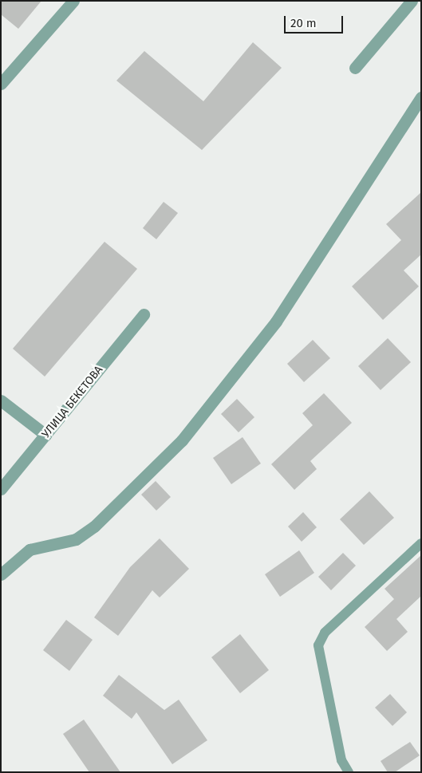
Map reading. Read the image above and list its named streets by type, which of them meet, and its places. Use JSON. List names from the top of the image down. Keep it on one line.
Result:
{"streets":{"street":["УЛИЦА БЕКЕТОВА"]},"scale_bar":"20 m"}
